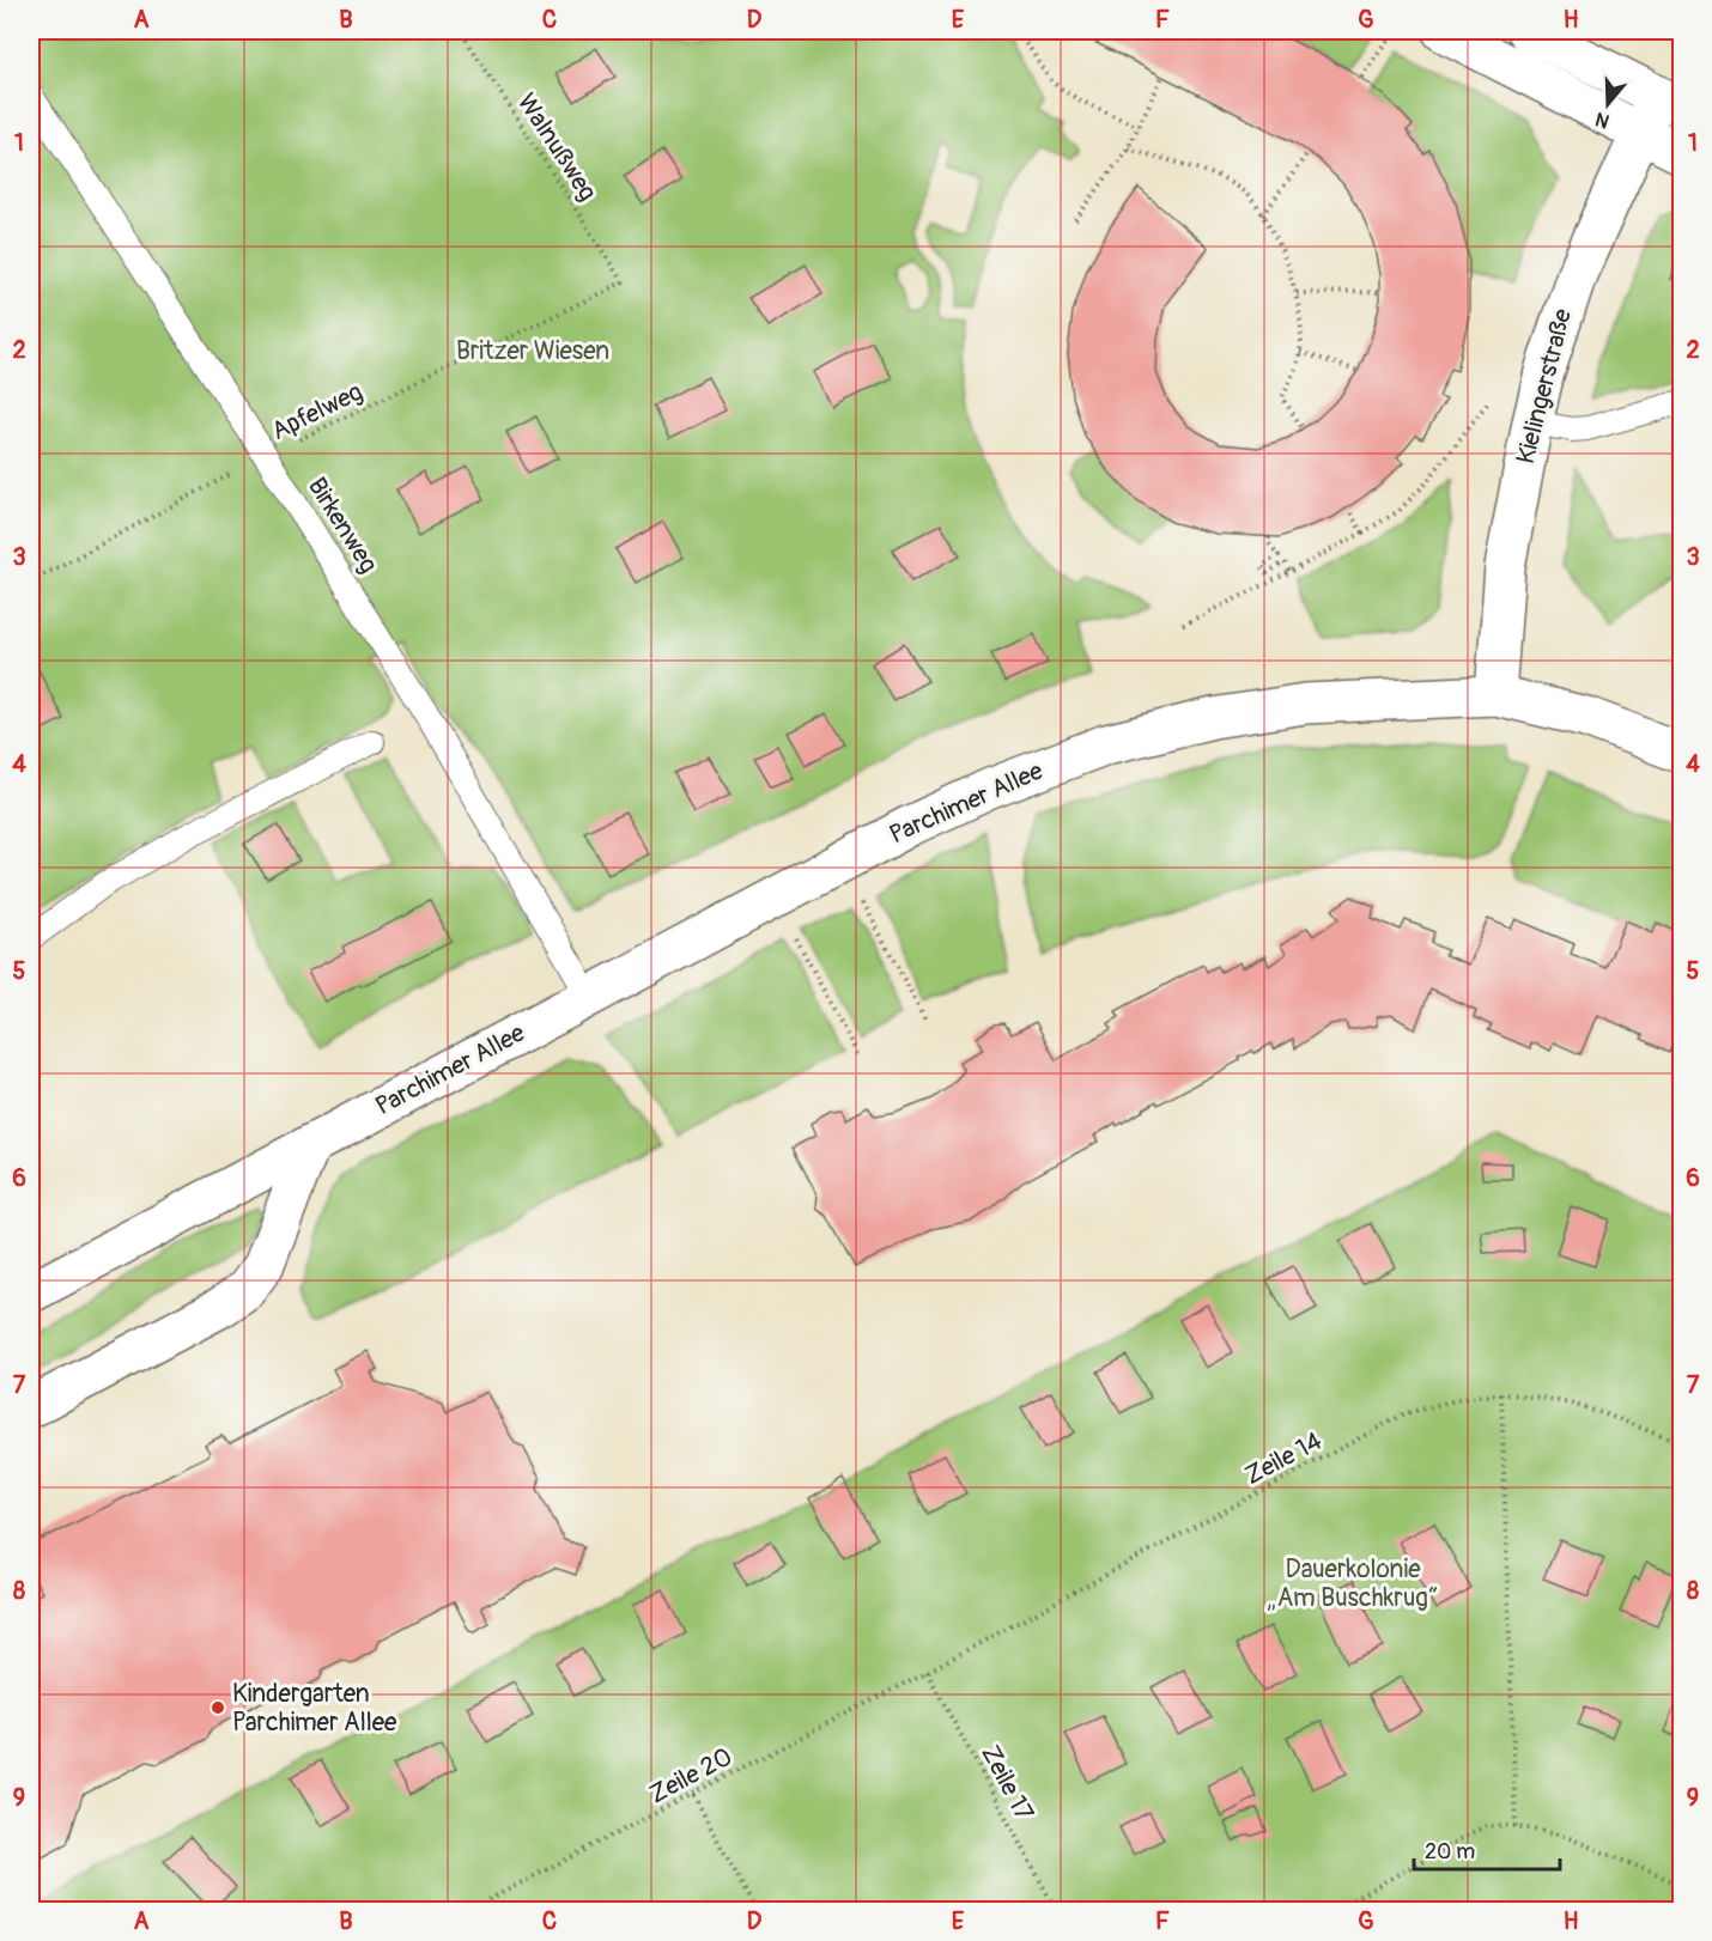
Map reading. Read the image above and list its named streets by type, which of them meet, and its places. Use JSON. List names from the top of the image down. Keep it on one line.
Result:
{"streets":{"street":["Kielingerstraße","Parchimer Allee"],"lane":["Birkenweg"],"path":["Walnußweg","Apfelweg","Zeile 14","Zeile 20","Zeile 17"]},"crossings":[["Walnußweg","Apfelweg"],["Kielingerstraße","Parchimer Allee"],["Apfelweg","Birkenweg"],["Birkenweg","Parchimer Allee"],["Zeile 14","Zeile 20"],["Zeile 14","Zeile 17"],["Zeile 20","Zeile 17"]],"parks":["Britzer Wiesen","Dauerkolonie „Am Buschkrug“"],"places":["Kindergarten Parchimer Allee"],"scale_bar":"20 m","north":"bottom","grid":{"columns":["A","B","C","D","E","F","G","H"],"rows":["1","2","3","4","5","6","7","8","9"]}}
